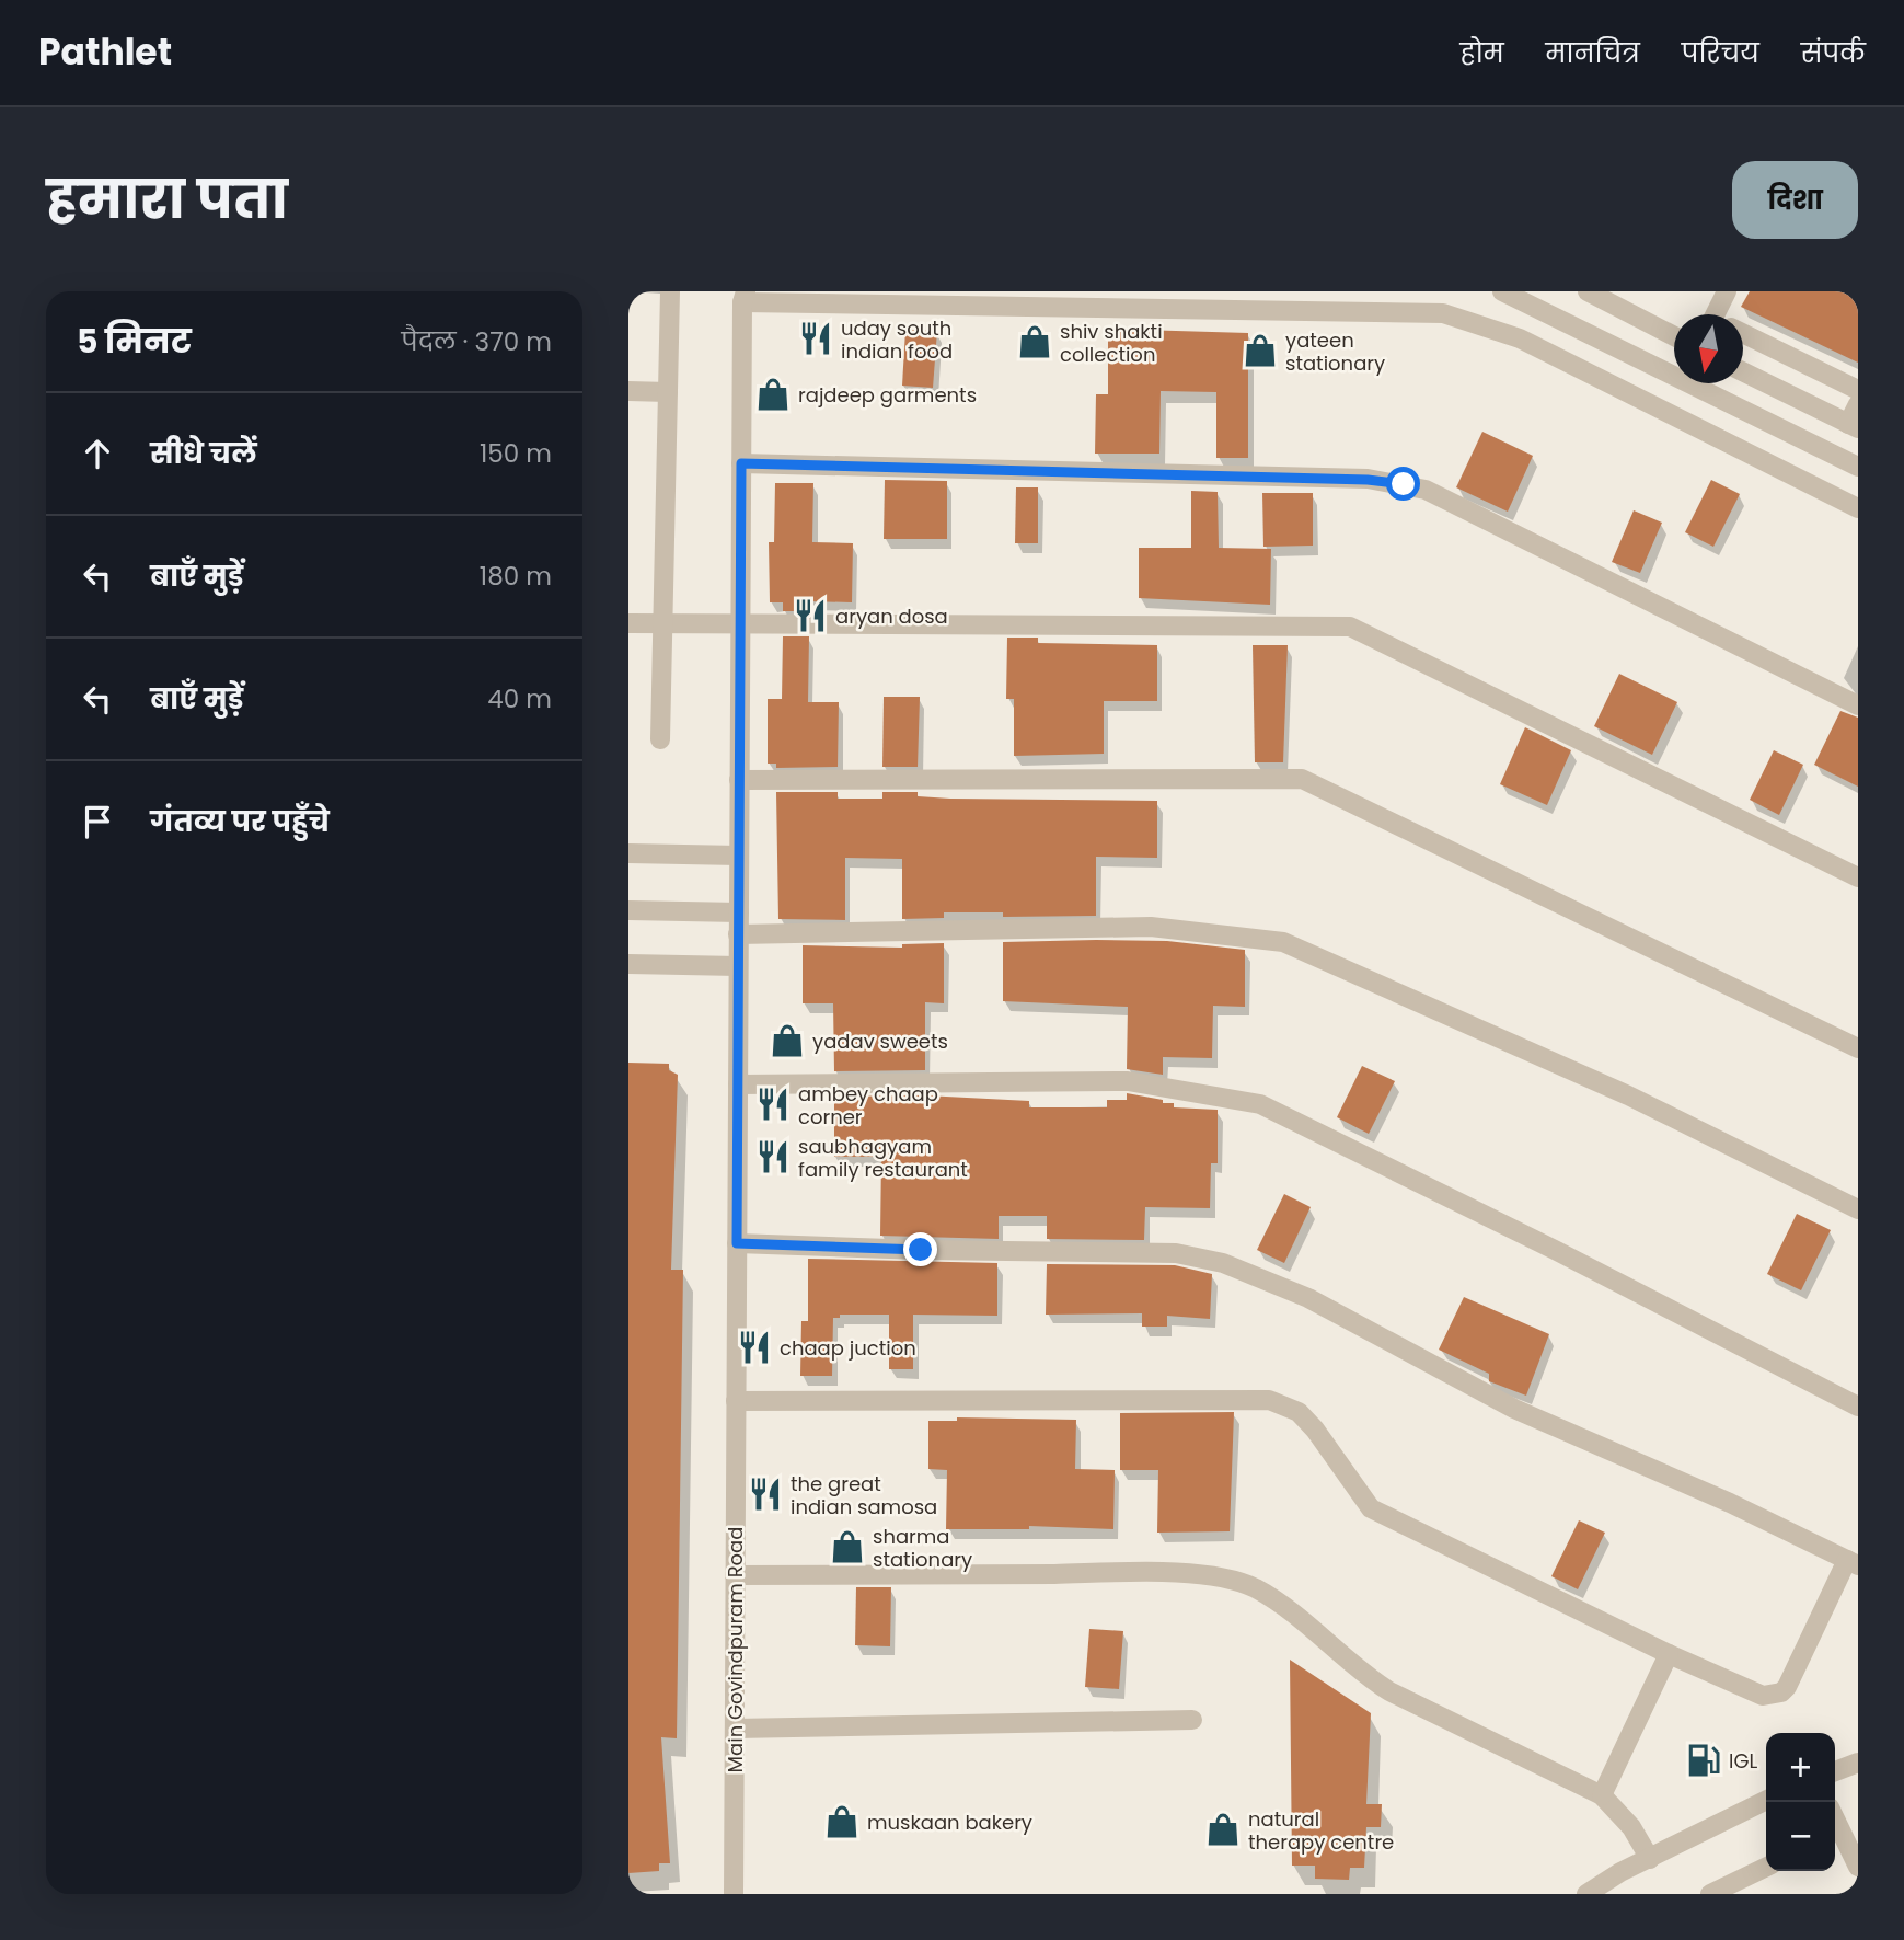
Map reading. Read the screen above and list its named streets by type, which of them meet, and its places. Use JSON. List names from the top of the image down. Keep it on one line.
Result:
{"streets":{"street":["Main Govindpuram Road"]},"places":{"restaurant":["uday south indian food","aryan dosa","ambey chaap corner","saubhagyam family restaurant","chaap juction","the great indian samosa"],"shop":["shiv shakti collection","yateen stationary","rajdeep garments","yadav sweets","sharma stationary","muskaan bakery","natural therapy centre"],"fuel station":["IGL"]},"north":"bottom","page":{"header":"Pathlet","nav":["होम","मानचित्र","परिचय","संपर्क"],"title":"हमारा पता","buttons":"दिशा","heading":["5 मिनट","पैदल · 370 m"],"list":[["सीधे चलें","150 m"],["बाएँ मुड़ें","180 m"],["बाएँ मुड़ें","40 m"],"गंतव्य पर पहुँचे"],"map_buttons":["+","−"]}}
